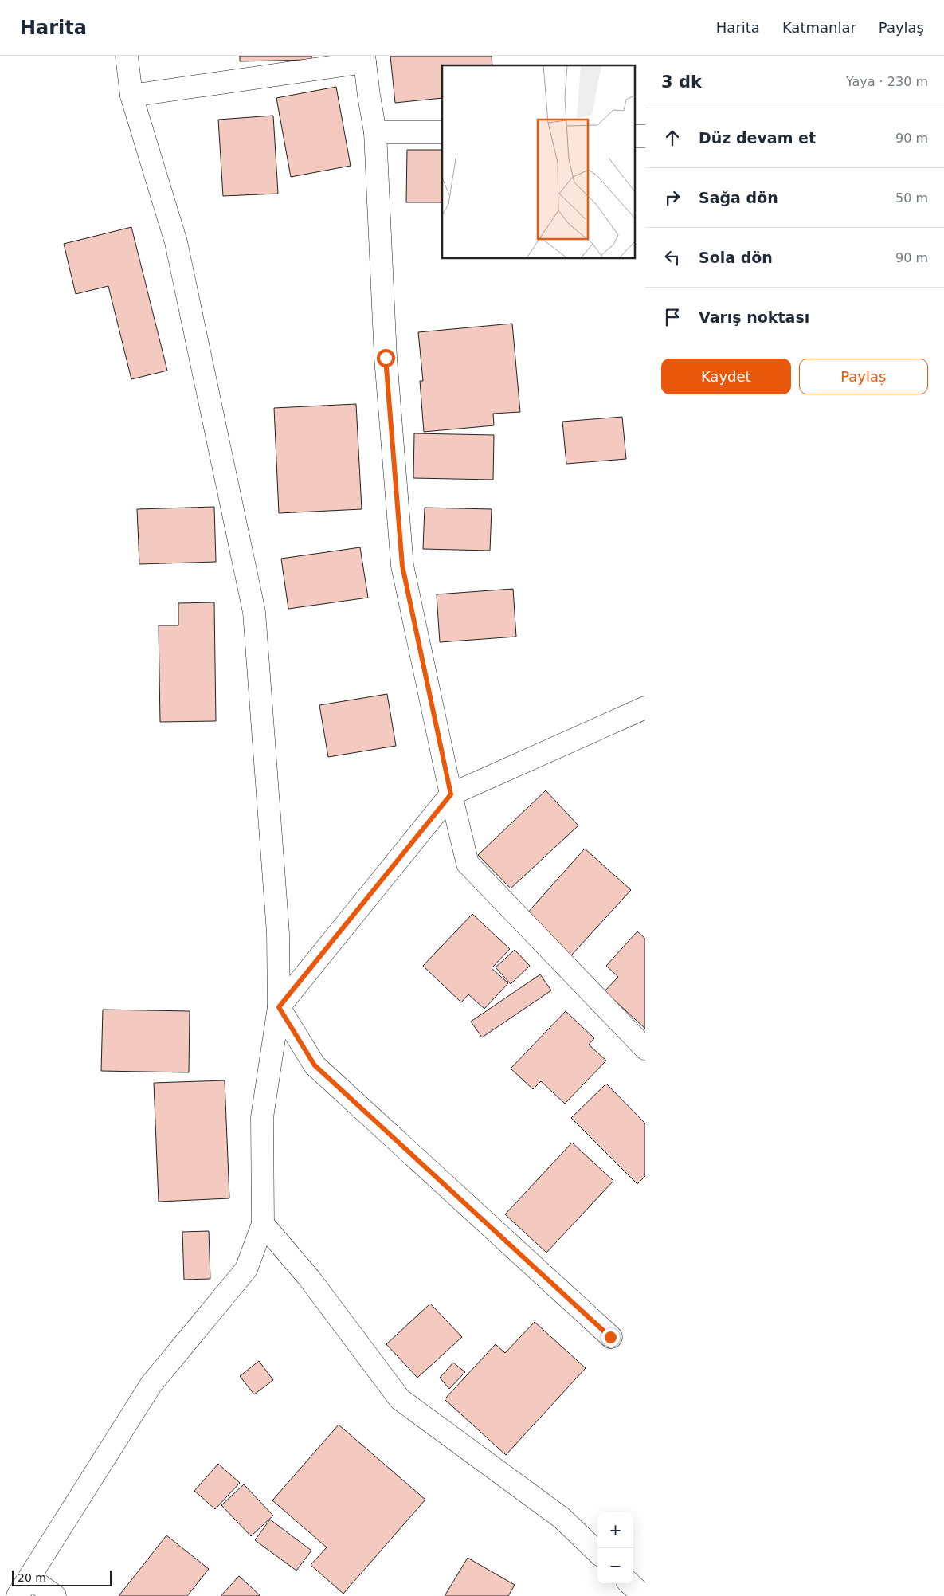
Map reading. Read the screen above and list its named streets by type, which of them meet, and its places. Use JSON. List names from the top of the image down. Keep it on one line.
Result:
{"scale_bar":"20 m","page":{"header":"Harita","nav":["Harita","Katmanlar","Paylaş"],"heading":["3 dk","Yaya · 230 m"],"list":[["Düz devam et","90 m"],["Sağa dön","50 m"],["Sola dön","90 m"],"Varış noktası"],"buttons":["Kaydet","Paylaş"],"map_buttons":["+","−"],"scale":"20 m"}}
